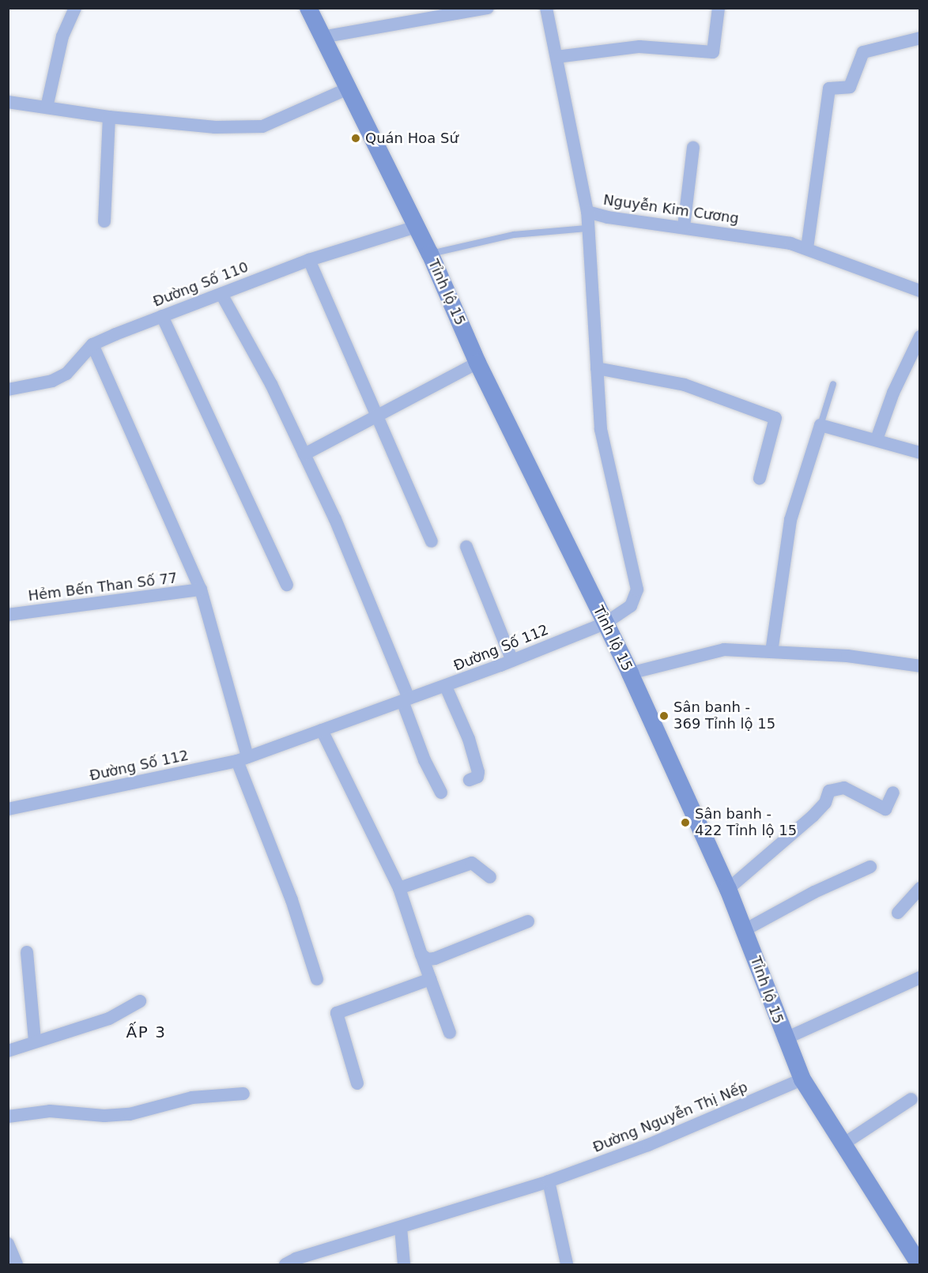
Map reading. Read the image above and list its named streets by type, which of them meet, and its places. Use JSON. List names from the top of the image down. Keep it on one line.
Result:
{"streets":{"main road":["Tỉnh lộ 15"],"street":["Nguyễn Kim Cương","Đường Số 110","Hẻm Bến Than Số 77","Đường Số 112","Đường Nguyễn Thị Nếp"]},"crossings":[["Nguyễn Kim Cương","Đường Số 112"],["Đường Số 110","Tỉnh lộ 15"],["Tỉnh lộ 15","Đường Số 112"],["Tỉnh lộ 15","Đường Nguyễn Thị Nếp"]],"districts":["ẤP 3"],"places":["Quán Hoa Sứ","Sân banh - 369 Tỉnh lộ 15","Sân banh - 422 Tỉnh lộ 15"]}
